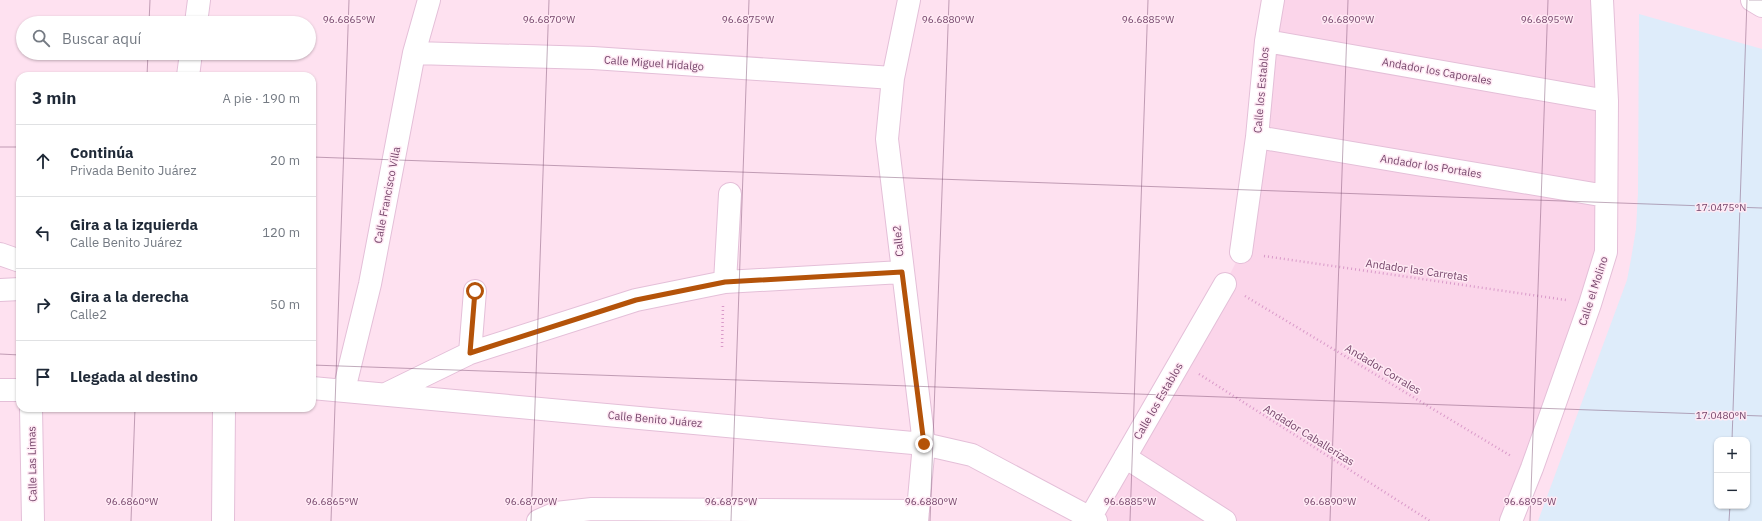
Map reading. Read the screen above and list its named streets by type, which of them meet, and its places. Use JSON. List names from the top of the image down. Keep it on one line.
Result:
{"streets":{"street":["Calle Miguel Hidalgo","Andador los Caporales","Calle los Establos","Andador los Portales","Calle Francisco Villa","Calle2","Calle el Molino","Calle Benito Juárez","Calle Las Limas"],"path":["Andador las Carretas","Andador Corrales","Andador Caballerizas"]},"crossings":[["Calle Miguel Hidalgo","Calle Francisco Villa"],["Calle Miguel Hidalgo","Calle2"],["Andador los Caporales","Calle los Establos"],["Andador los Caporales","Calle el Molino"],["Calle los Establos","Andador los Portales"],["Calle los Establos","Andador las Carretas"],["Calle los Establos","Andador Corrales"],["Calle los Establos","Andador Caballerizas"],["Andador los Portales","Calle el Molino"],["Calle Francisco Villa","Calle Benito Juárez"],["Calle2","Calle Benito Juárez"],["Andador las Carretas","Calle el Molino"],["Calle el Molino","Andador Corrales"]],"page":{"search":"Buscar aquí","heading":["3 min","A pie · 190 m"],"list":[["Continúa","Privada Benito Juárez","20 m"],["Gira a la izquierda","Calle Benito Juárez","120 m"],["Gira a la derecha","Calle2","50 m"],"Llegada al destino"],"map_buttons":["+","−"]},"coordinates":["96.6865°W","96.6870°W","96.6875°W","96.6880°W","96.6885°W","96.6890°W","96.6895°W","17.0475°N","17.0480°N","96.6860°W"]}
